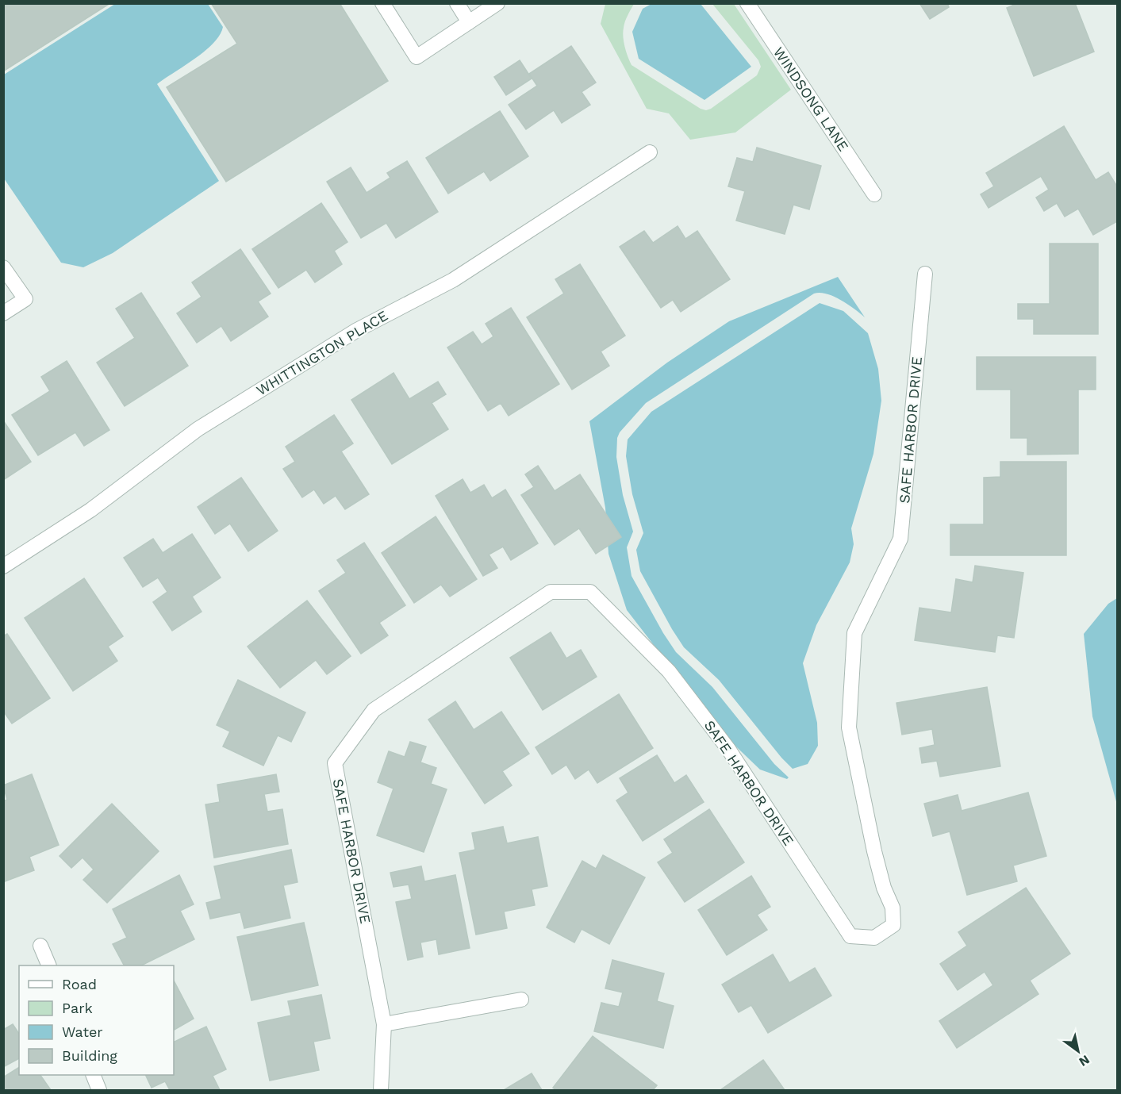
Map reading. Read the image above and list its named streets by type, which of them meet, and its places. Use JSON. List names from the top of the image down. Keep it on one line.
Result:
{"streets":{"street":["WINDSONG LANE","WHITTINGTON PLACE","SAFE HARBOR DRIVE"]},"legend":["Road","Park","Water","Building"],"north":"bottom right"}
